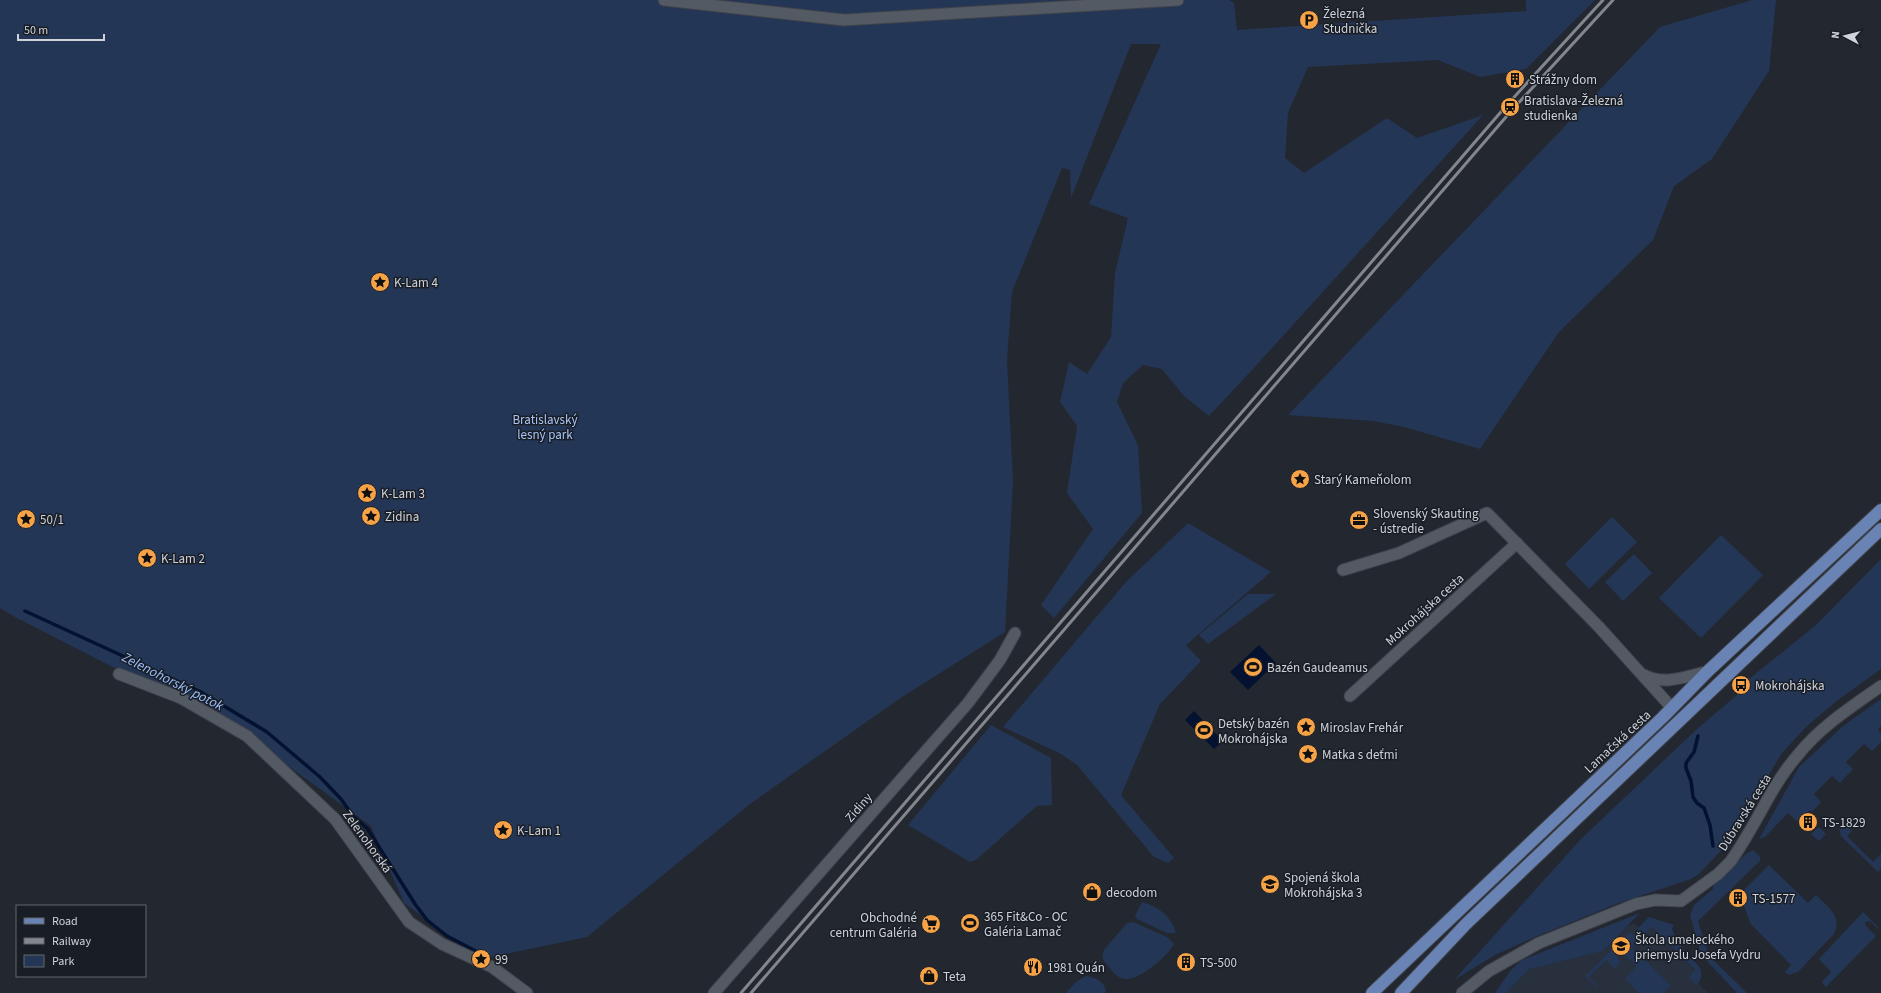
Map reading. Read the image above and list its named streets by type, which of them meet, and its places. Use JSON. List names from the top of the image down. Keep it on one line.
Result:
{"streets":{"main road":["Lamačská cesta"],"street":["Mokrohájska cesta","Zidiny","Dúbravská cesta","Zelenohorská"]},"water":["Zelenohorský potok"],"parks":["Bratislavský lesný park"],"places":{"parking":["Železná Studnička"],"building":["Strážny dom","TS-1829","TS-1577","TS-500"],"station":["Bratislava-Železná studienka"],"place":["K-Lam 4","Starý Kameňolom","K-Lam 3","Zidina","50/1","K-Lam 2","Miroslav Frehár","Matka s deťmi","K-Lam 1","99"],"office":["Slovenský Skauting - ústredie"],"sports":["Bazén Gaudeamus","Detský bazén Mokrohájska","365 Fit&Co - OC Galéria Lamač"],"bus stop":["Mokrohájska"],"school or university":["Spojená škola Mokrohájska 3","Škola umeleckého priemyslu Josefa Vydru"],"shop":["decodom","Teta"],"supermarket":["Obchodné centrum Galéria"],"restaurant":["1981 Quán"]},"legend":["Road","Railway","Park"],"scale_bar":"50 m","north":"left"}
